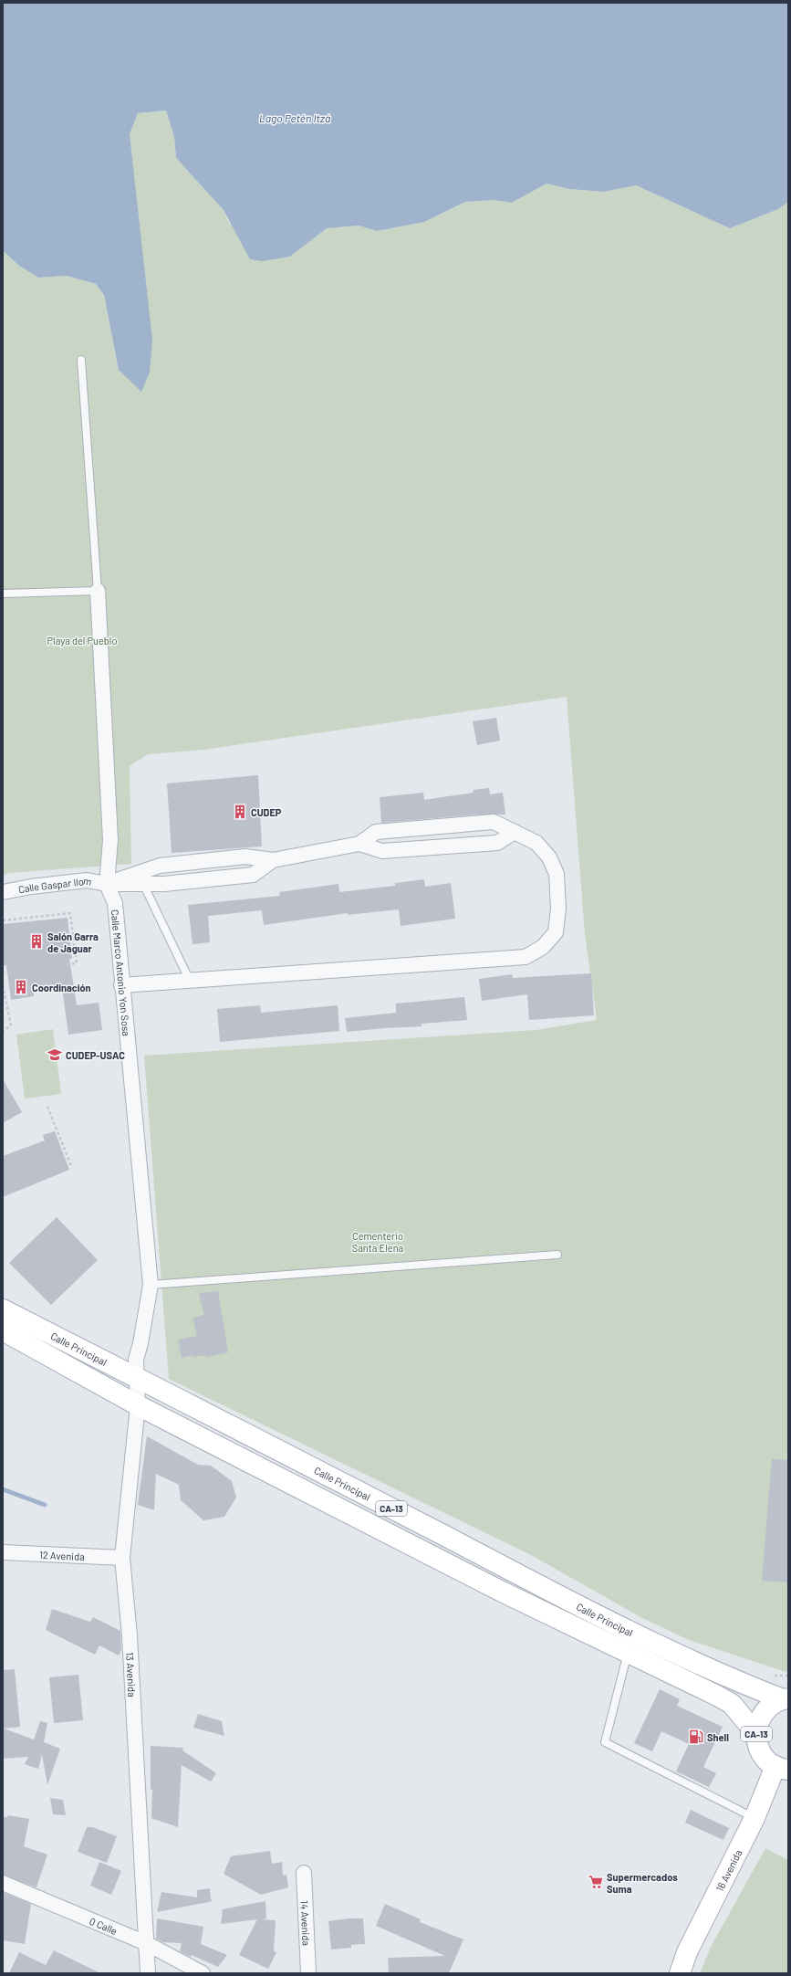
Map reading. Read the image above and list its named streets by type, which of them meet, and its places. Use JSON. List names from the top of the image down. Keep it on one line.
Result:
{"streets":{"main road":["Calle Principal","CA-13","16 Avenida"],"street":["Calle Gaspar Ilom","Calle Marco Antonio Yon Sosa","12 Avenida","13 Avenida","14 Avenida","0 Calle"]},"crossings":[["Calle Gaspar Ilom","Calle Marco Antonio Yon Sosa"],["Calle Marco Antonio Yon Sosa","Calle Principal"],["Calle Marco Antonio Yon Sosa","13 Avenida"],["Calle Principal","CA-13"],["Calle Principal","13 Avenida"],["CA-13","16 Avenida"],["12 Avenida","13 Avenida"],["13 Avenida","0 Calle"]],"water":["Lago Petén Itzá"],"parks":["Playa del Pueblo","Cementerio Santa Elena"],"places":{"building":["CUDEP","Salón Garra de Jaguar","Coordinación"],"school or university":["CUDEP-USAC"],"fuel station":["Shell"],"supermarket":["Supermercados Suma"]}}
